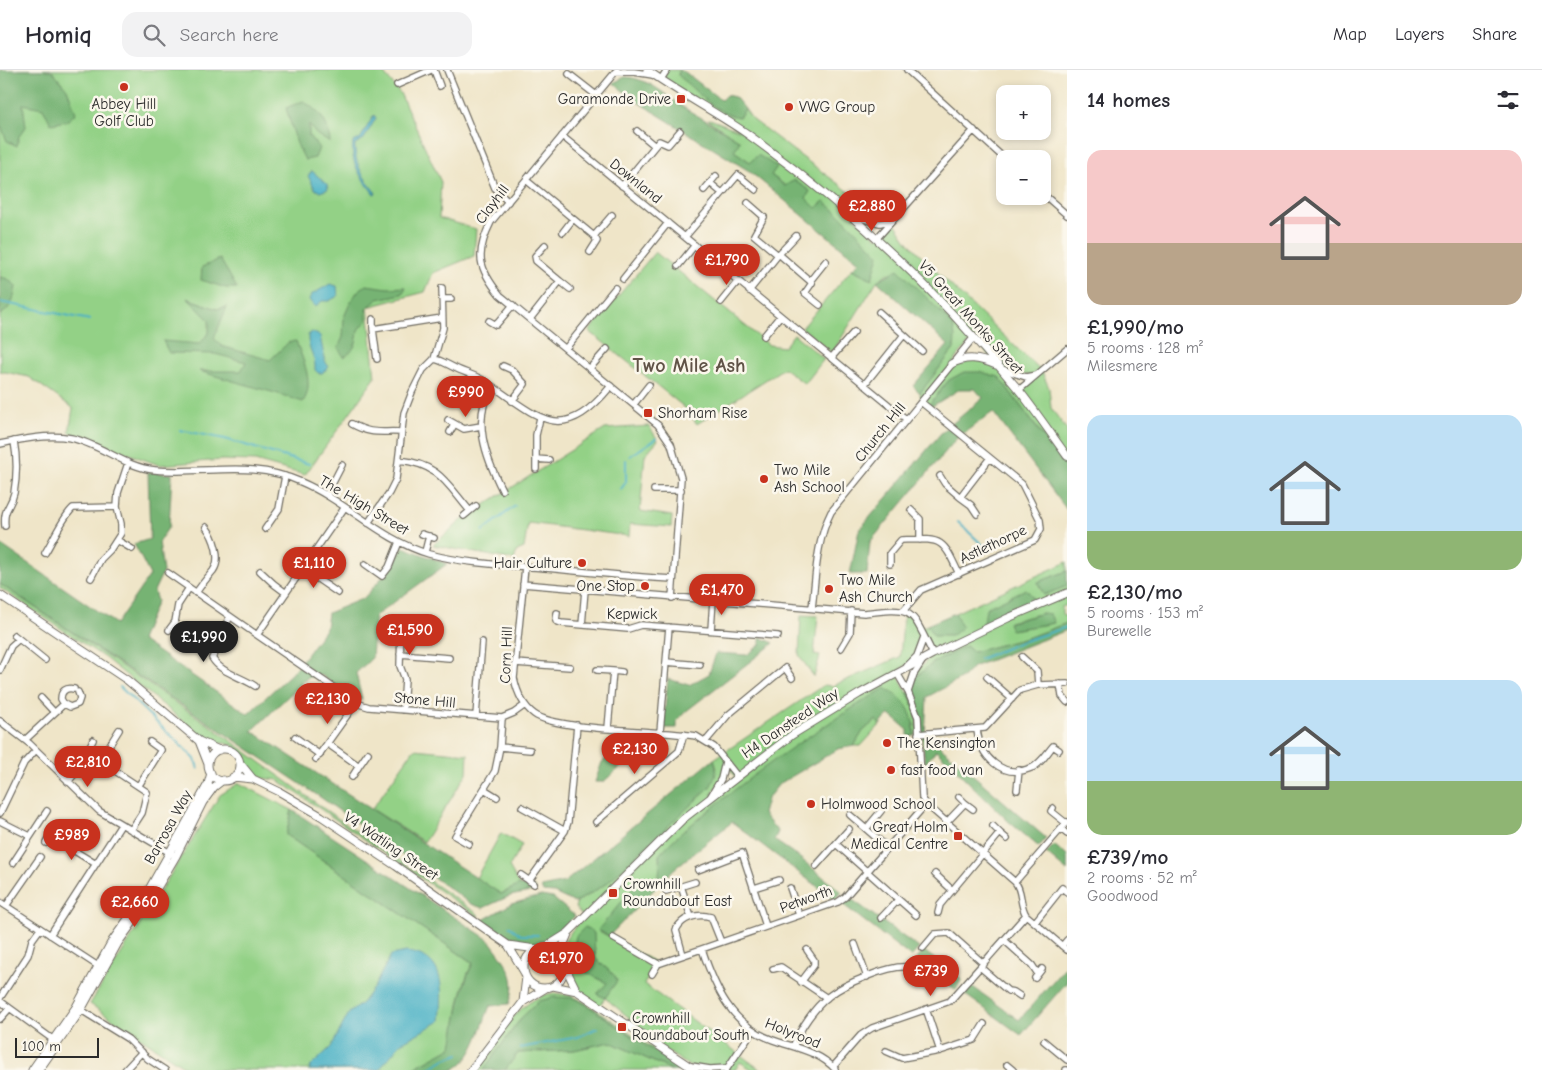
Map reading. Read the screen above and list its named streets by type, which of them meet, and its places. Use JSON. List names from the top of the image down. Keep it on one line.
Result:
{"streets":{"street":["Downland","Clayhill","V5 Great Monks Street","Church Hill","The High Street","Astlethorpe","Kepwick","Corn Hill","Stone Hill","H4 Dansteed Way","Barrosa Way","V4 Watling Street","Petworth","Holyrood"]},"crossings":[["Downland","Clayhill"],["Downland","Church Hill"],["Clayhill","The High Street"],["V5 Great Monks Street","Church Hill"],["Church Hill","Astlethorpe"],["The High Street","Corn Hill"],["Corn Hill","H4 Dansteed Way"],["H4 Dansteed Way","V4 Watling Street"],["Barrosa Way","V4 Watling Street"]],"districts":["Two Mile Ash"],"places":{"other":["Abbey Hill Golf Club","VWG Group","Two Mile Ash School","Hair Culture","One Stop","Two Mile Ash Church","The Kensington","fast food van","Holmwood School"],"transit":["Garamonde Drive","Shorham Rise","Great Holm Medical Centre","Crownhill Roundabout East","Crownhill Roundabout South"]},"scale_bar":"100 m","page":{"header":"Homiq","search":"Search here","nav":["Map","Layers","Share"],"heading":"14 homes","map_buttons":["+","−"],"list":[{"name":"£1,990/mo","note":"5 rooms · 128 m² · Milesmere"},{"name":"£2,130/mo","note":"5 rooms · 153 m² · Burewelle"},{"name":"£739/mo","note":"2 rooms · 52 m² · Goodwood"}],"price":["£2,880","£1,790","£990","£1,110","£1,470","£1,590","£1,990","£2,130","£2,130","£2,810","£989","£2,660","£1,970","£739"],"scale":"100 m"}}
